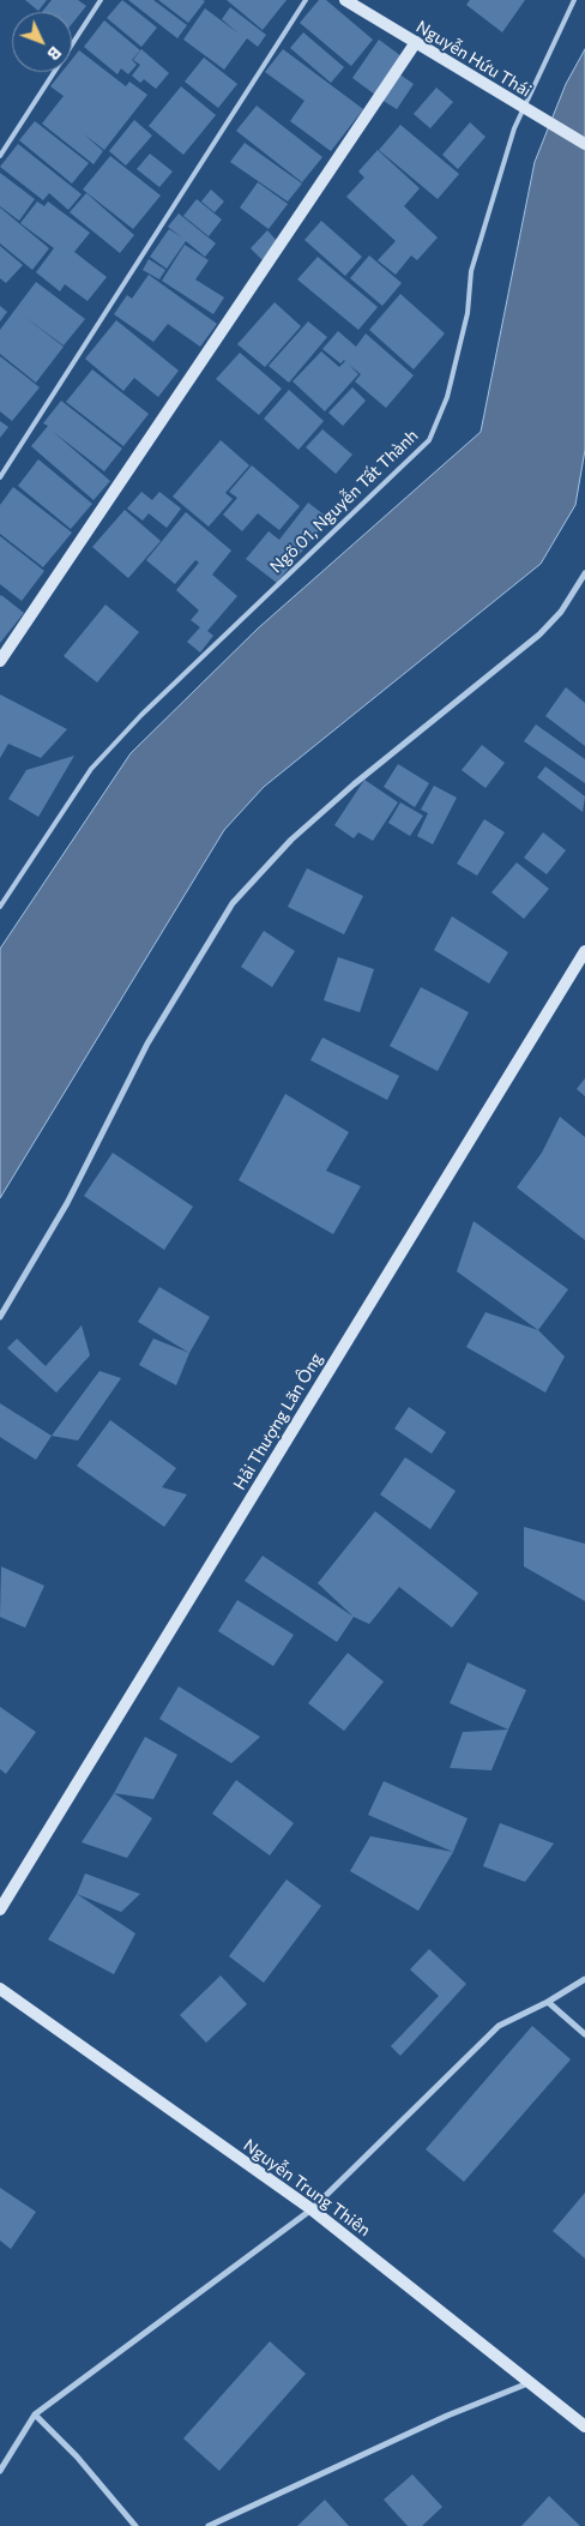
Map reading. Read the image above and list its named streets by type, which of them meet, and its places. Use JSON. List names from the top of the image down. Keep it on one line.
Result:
{"streets":{"street":["Nguyễn Hứu Thái","Hải Thượng Lãn Ông","Nguyễn Trung Thiên"],"lane":["Ngõ 01, Nguyễn Tất Thành"]},"crossings":[["Nguyễn Hứu Thái","Ngõ 01, Nguyễn Tất Thành"]],"north":"bottom right"}
